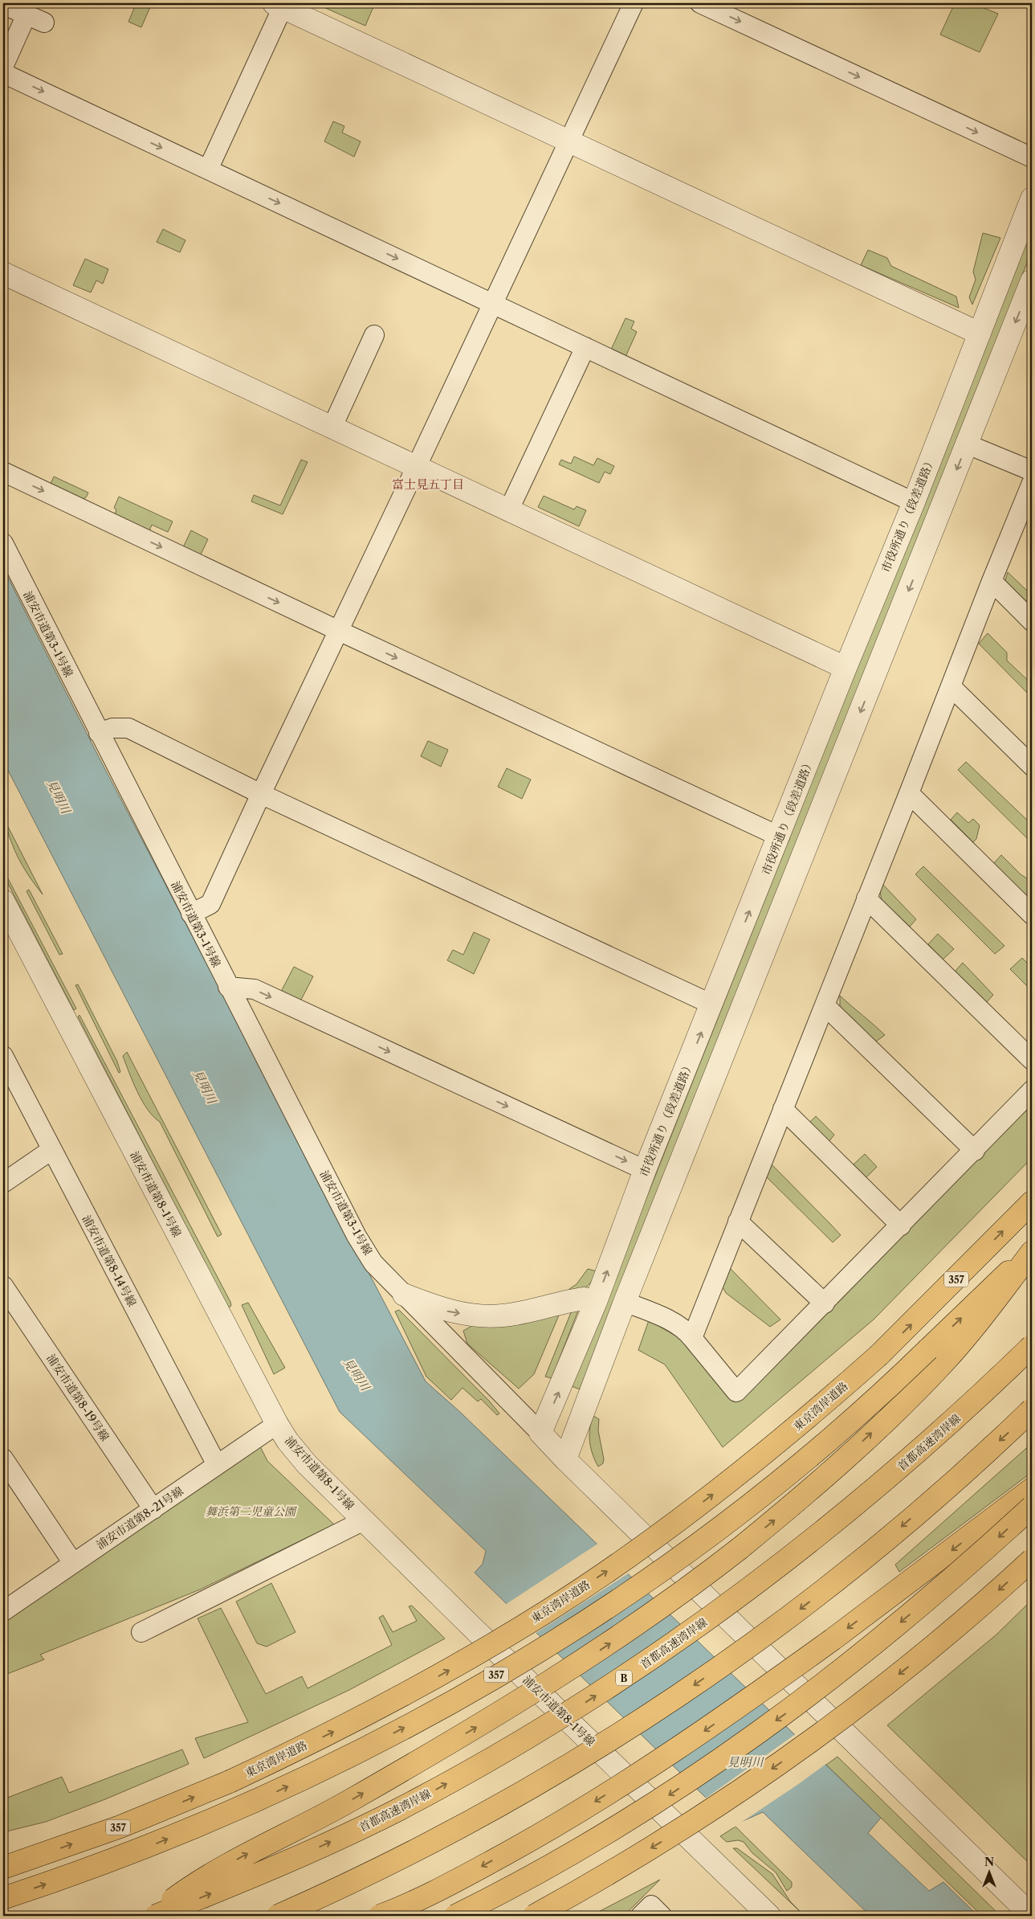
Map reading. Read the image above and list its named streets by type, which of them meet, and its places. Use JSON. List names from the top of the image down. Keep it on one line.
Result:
{"streets":{"highway":["357","東京湾岸道路","首都高速湾岸線","B"],"street":["市役所通り（段差道路）","浦安市道第3-1号線","浦安市道第8-1号線","浦安市道第8-14号線","浦安市道第8-19号線","浦安市道第8-21号線"]},"crossings":[["市役所通り（段差道路）","浦安市道第3-1号線"],["浦安市道第8-1号線","浦安市道第8-21号線"],["浦安市道第8-14号線","浦安市道第8-21号線"],["浦安市道第8-19号線","浦安市道第8-21号線"]],"districts":["富士見五丁目"],"water":["見明川"],"parks":["舞浜第二児童公園"],"north":"top"}
